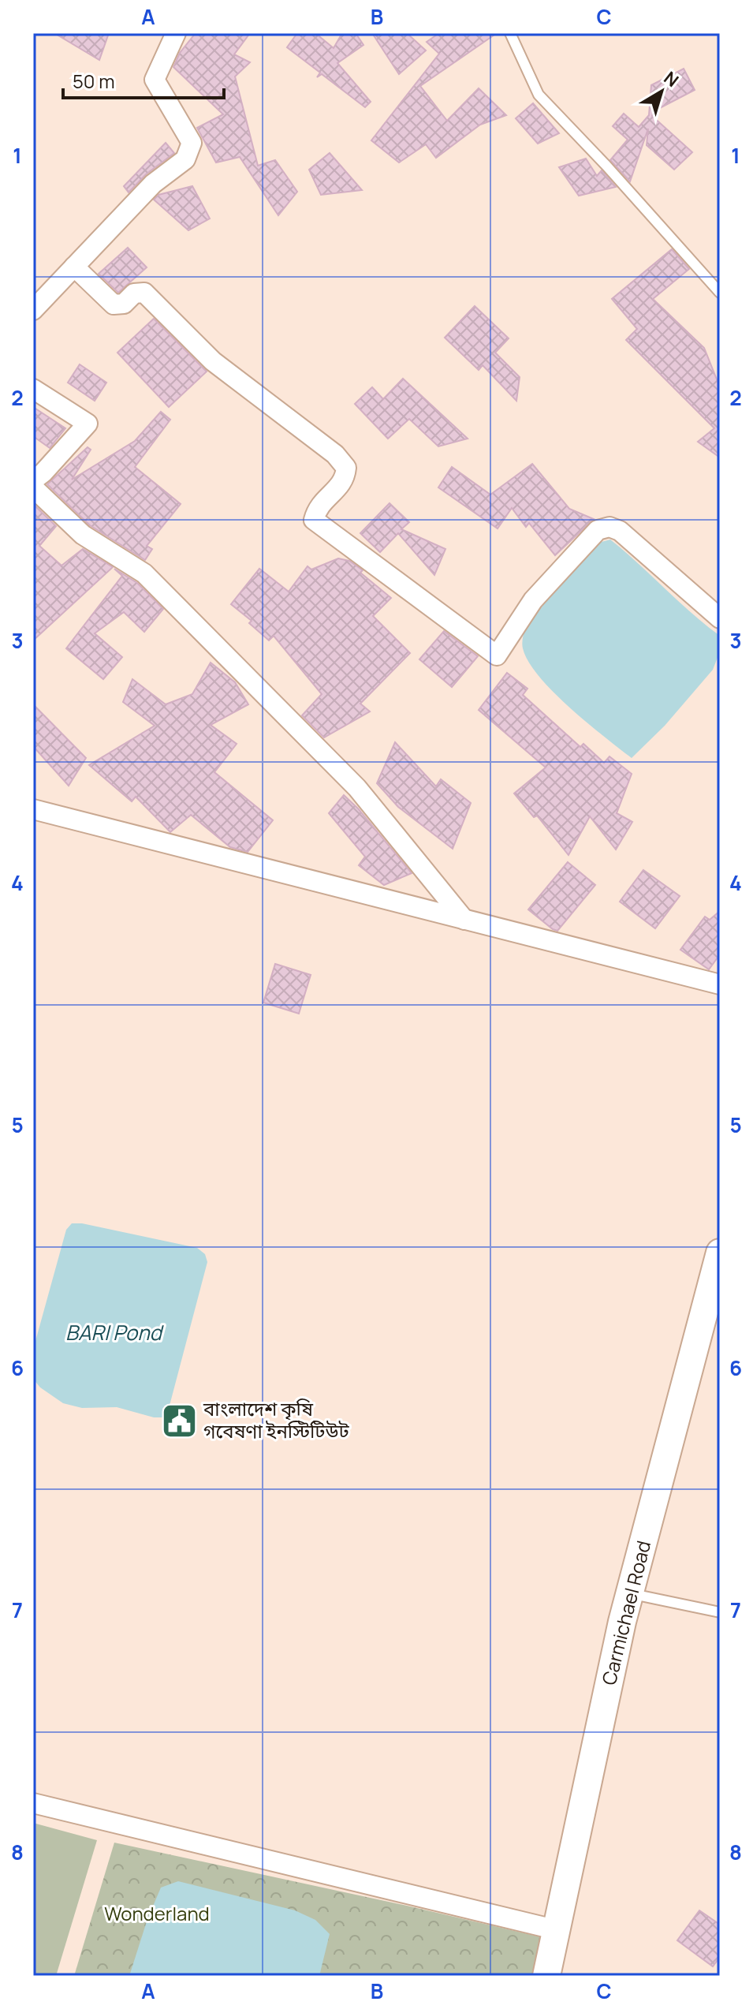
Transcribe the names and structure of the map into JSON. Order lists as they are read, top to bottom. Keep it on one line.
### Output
{"streets":{"street":["Carmichael Road"]},"water":["BARI Pond"],"parks":["Wonderland"],"places":{"public building":["বাংলাদেশ কৃষি গবেষণা ইনস্টিটিউট"]},"scale_bar":"50 m","north":"top right","grid":{"columns":["A","B","C"],"rows":["1","2","3","4","5","6","7","8"]}}
